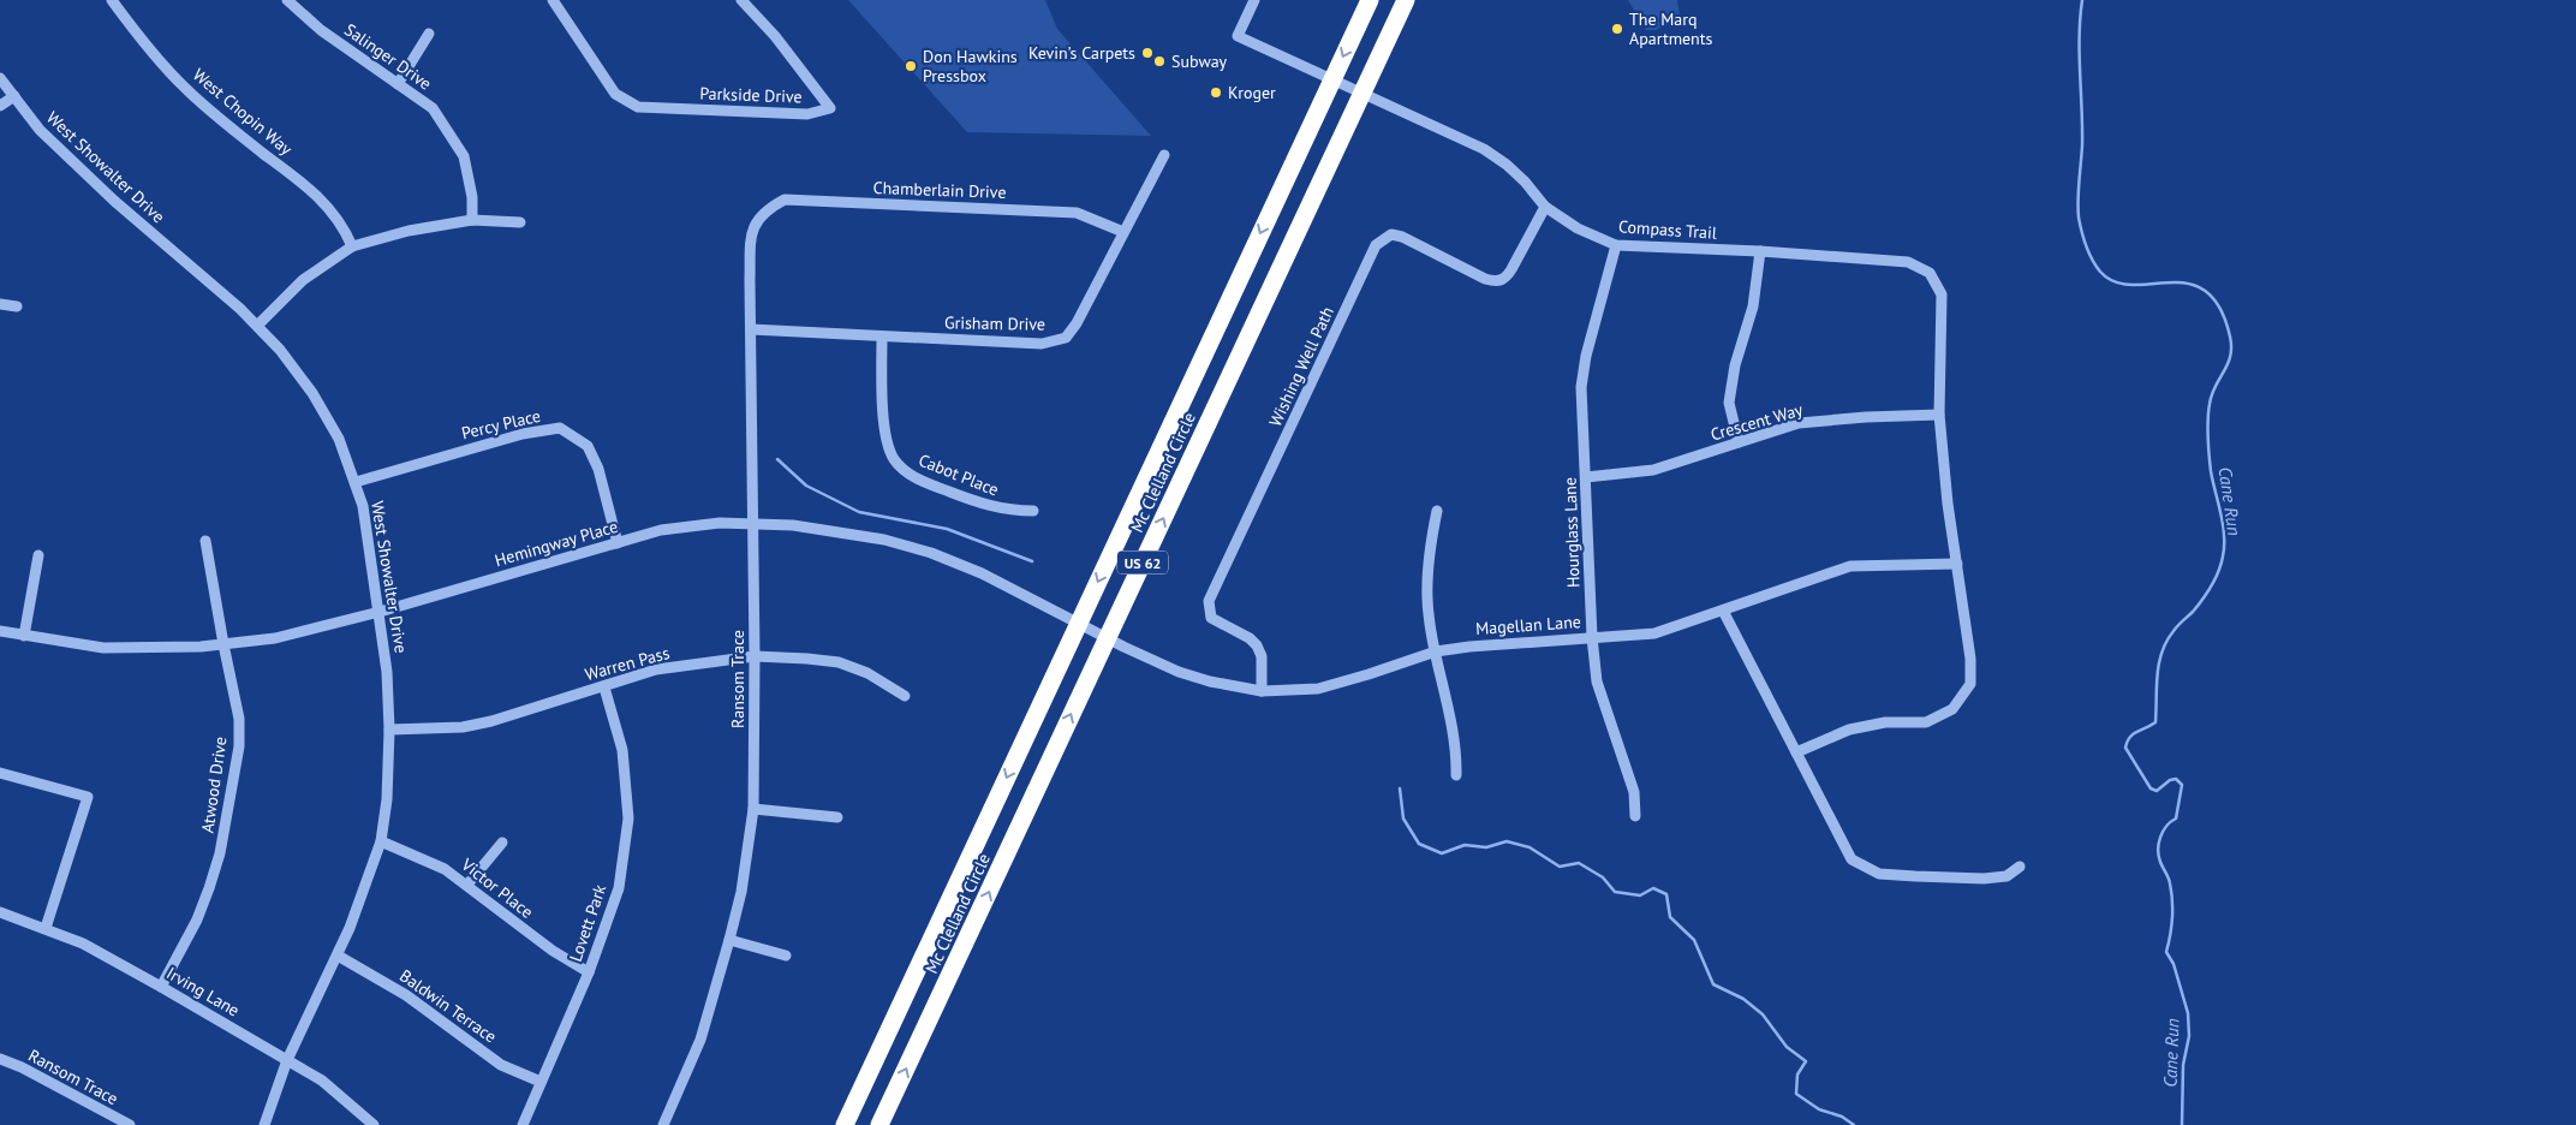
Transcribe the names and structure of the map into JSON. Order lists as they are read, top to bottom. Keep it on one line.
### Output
{"streets":{"highway":["Mc Clelland Circle","US 62"],"street":["Salinger Drive","Parkside Drive","West Chopin Way","West Showalter Drive","Chamberlain Drive","Compass Trail","Grisham Drive","Wishing Well Path","Crescent Way","Percy Place","Cabot Place","Hourglass Lane","Hemingway Place","Magellan Lane","Warren Pass","Ransom Trace","Atwood Drive","Victor Place","Lovett Park","Irving Lane","Baldwin Terrace"]},"crossings":[["West Showalter Drive","Percy Place"],["West Showalter Drive","Hemingway Place"],["West Showalter Drive","Warren Pass"],["West Showalter Drive","Victor Place"],["West Showalter Drive","Irving Lane"],["West Showalter Drive","Baldwin Terrace"],["Chamberlain Drive","Grisham Drive"],["Chamberlain Drive","Ransom Trace"],["Compass Trail","Wishing Well Path"],["Compass Trail","Crescent Way"],["Compass Trail","Mc Clelland Circle"],["Compass Trail","Hourglass Lane"],["Grisham Drive","Cabot Place"],["Grisham Drive","Ransom Trace"],["Wishing Well Path","Magellan Lane"],["Crescent Way","Hourglass Lane"],["Percy Place","Hemingway Place"],["Mc Clelland Circle","Hemingway Place"],["Mc Clelland Circle","Magellan Lane"],["Hourglass Lane","Magellan Lane"],["Hemingway Place","Magellan Lane"],["Hemingway Place","Ransom Trace"],["Hemingway Place","Atwood Drive"],["Warren Pass","Ransom Trace"],["Warren Pass","Lovett Park"],["Atwood Drive","Irving Lane"],["Victor Place","Lovett Park"],["Lovett Park","Baldwin Terrace"]],"water":["Cane Run"],"places":["The Marq Apartments","Kevin’s Carpets","Subway","Don Hawkins Pressbox","Kroger"]}
